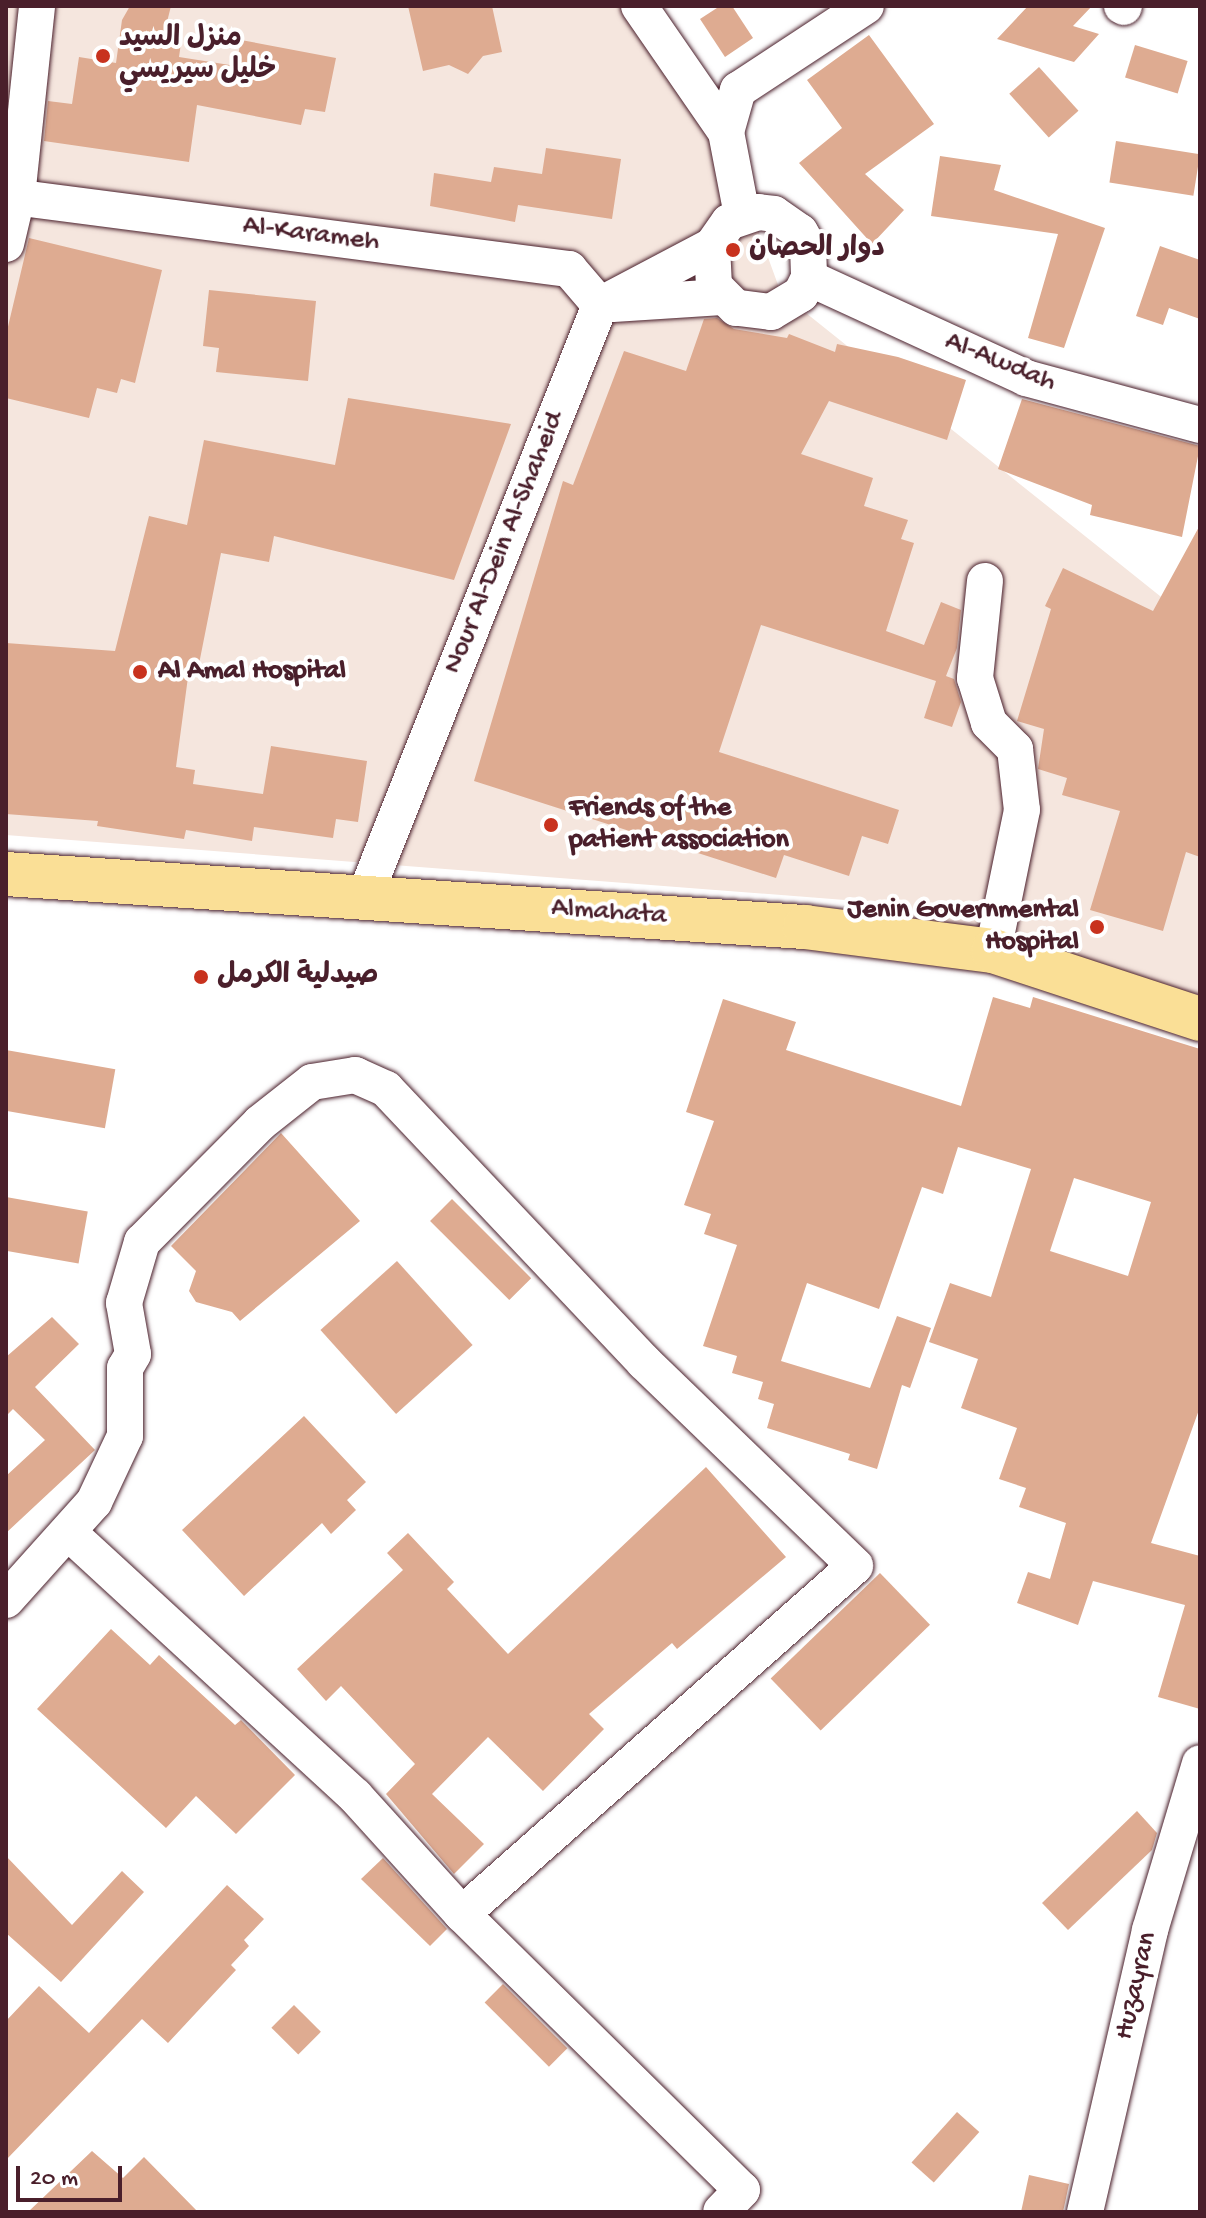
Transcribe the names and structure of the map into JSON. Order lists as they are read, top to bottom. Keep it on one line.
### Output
{"streets":{"main road":["Almahata"],"street":["Al-Karameh","Al-Awdah","Nour Al-Dein Al-Shaheid","Huzayran"]},"crossings":[["Al-Karameh","Nour Al-Dein Al-Shaheid"],["Nour Al-Dein Al-Shaheid","Almahata"]],"places":["منزل السيد خليل سيريسي","دوار الحصان","Al Amal Hospital","Friends of the patient association","Jenin Governmental Hospital","صيدلية الكرمل"],"scale_bar":"20 m"}
